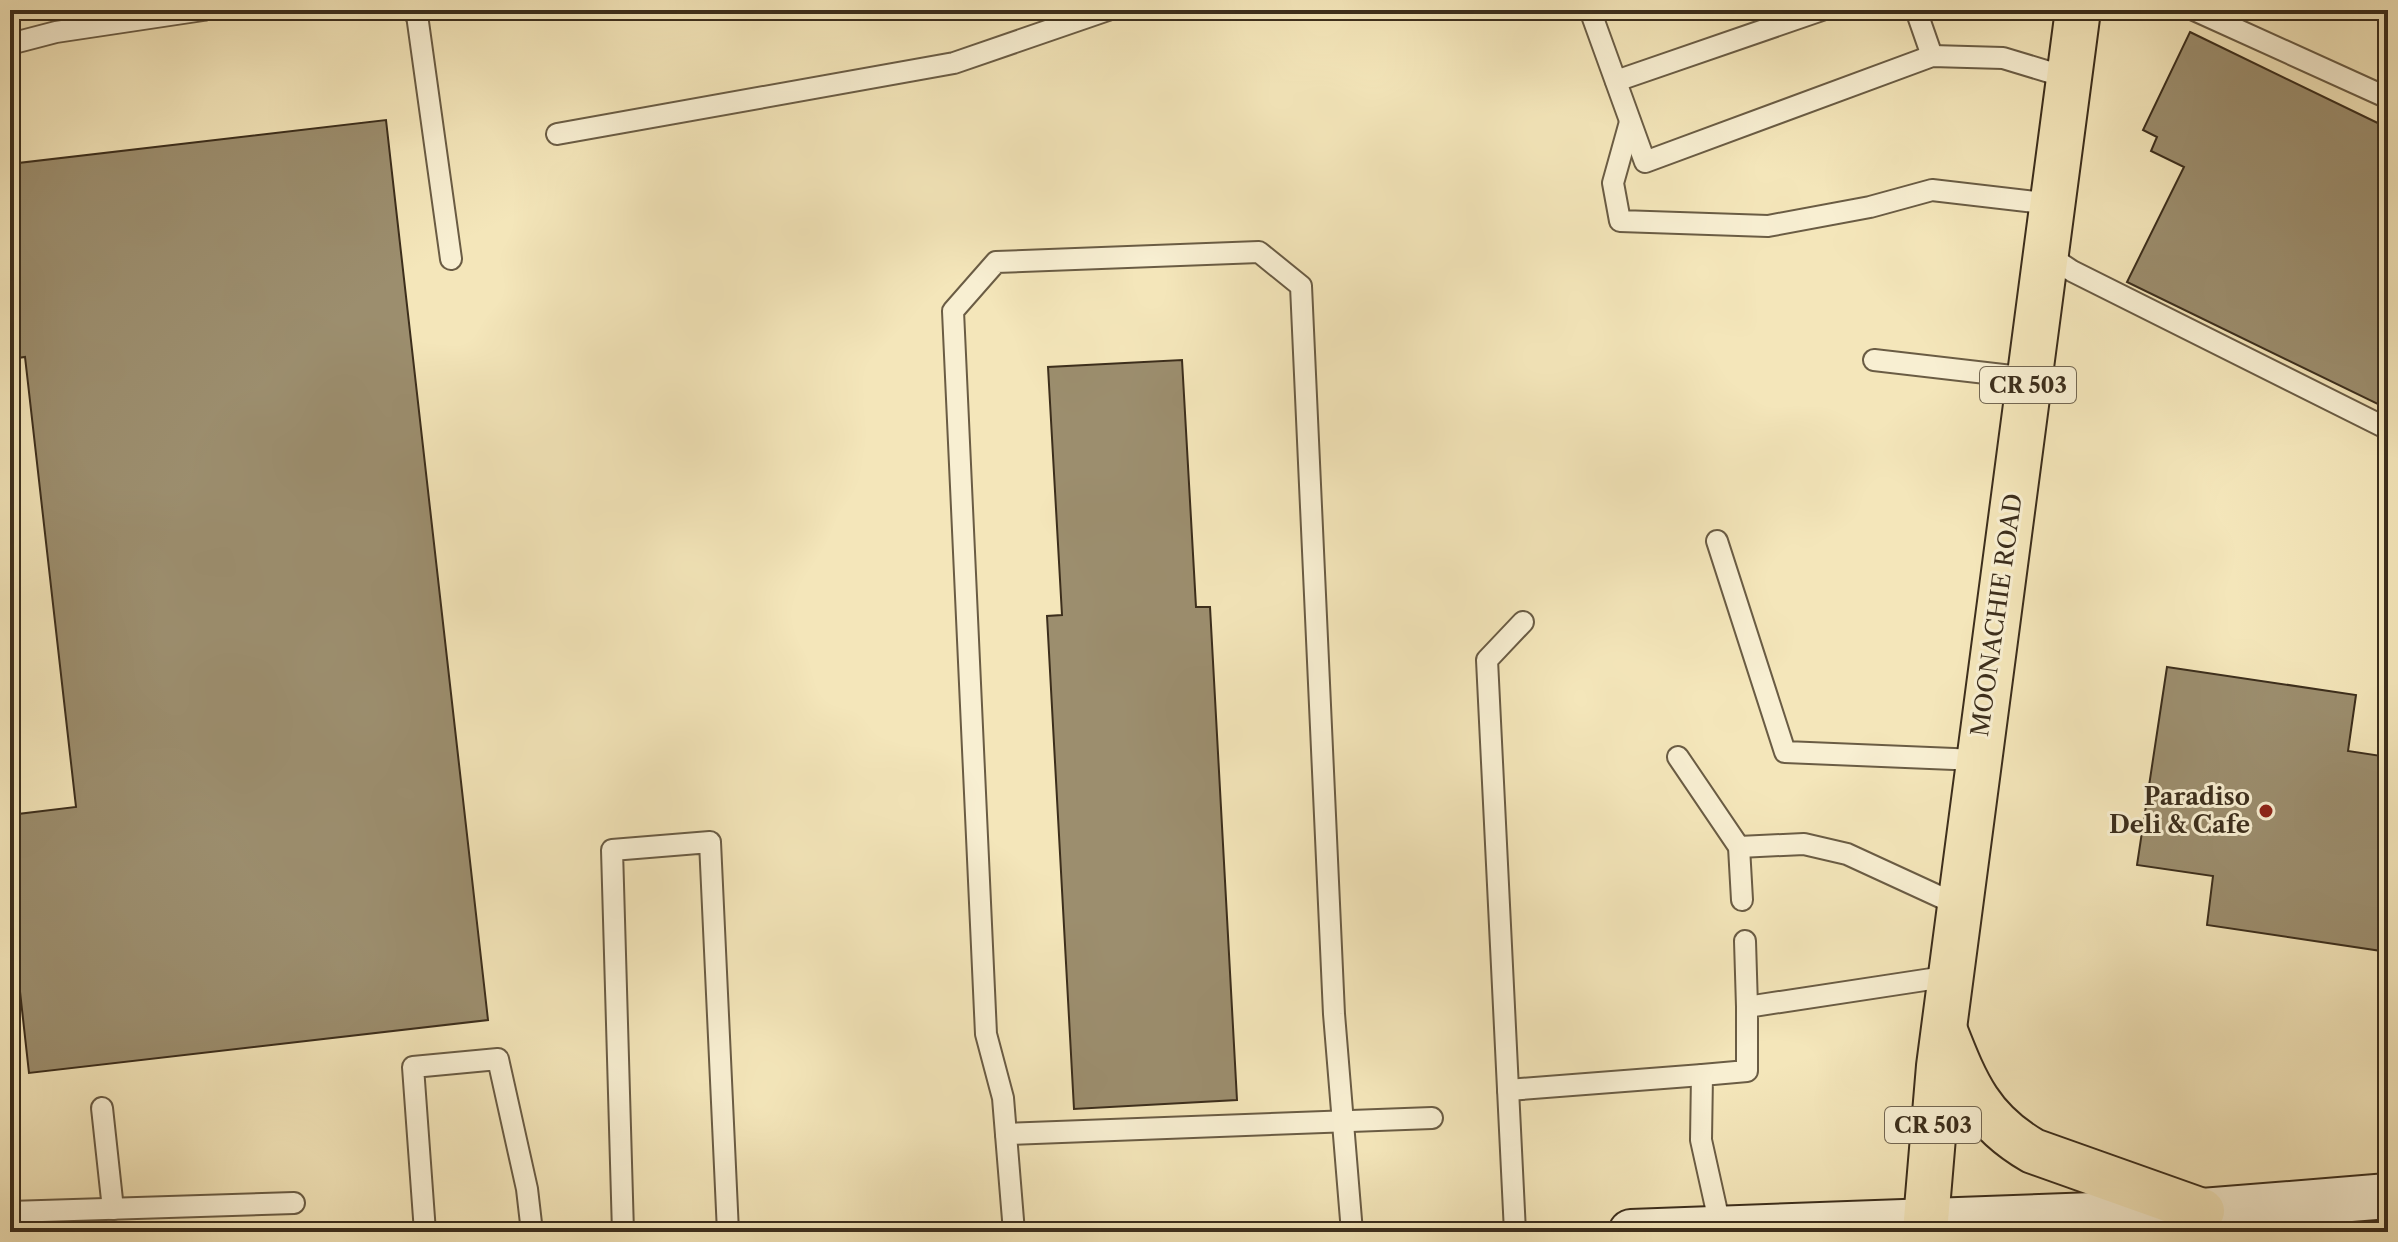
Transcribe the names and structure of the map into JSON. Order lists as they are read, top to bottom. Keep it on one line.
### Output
{"streets":{"main road":["CR 503","MOONACHIE ROAD"]},"places":["Paradiso Deli & Cafe"]}
